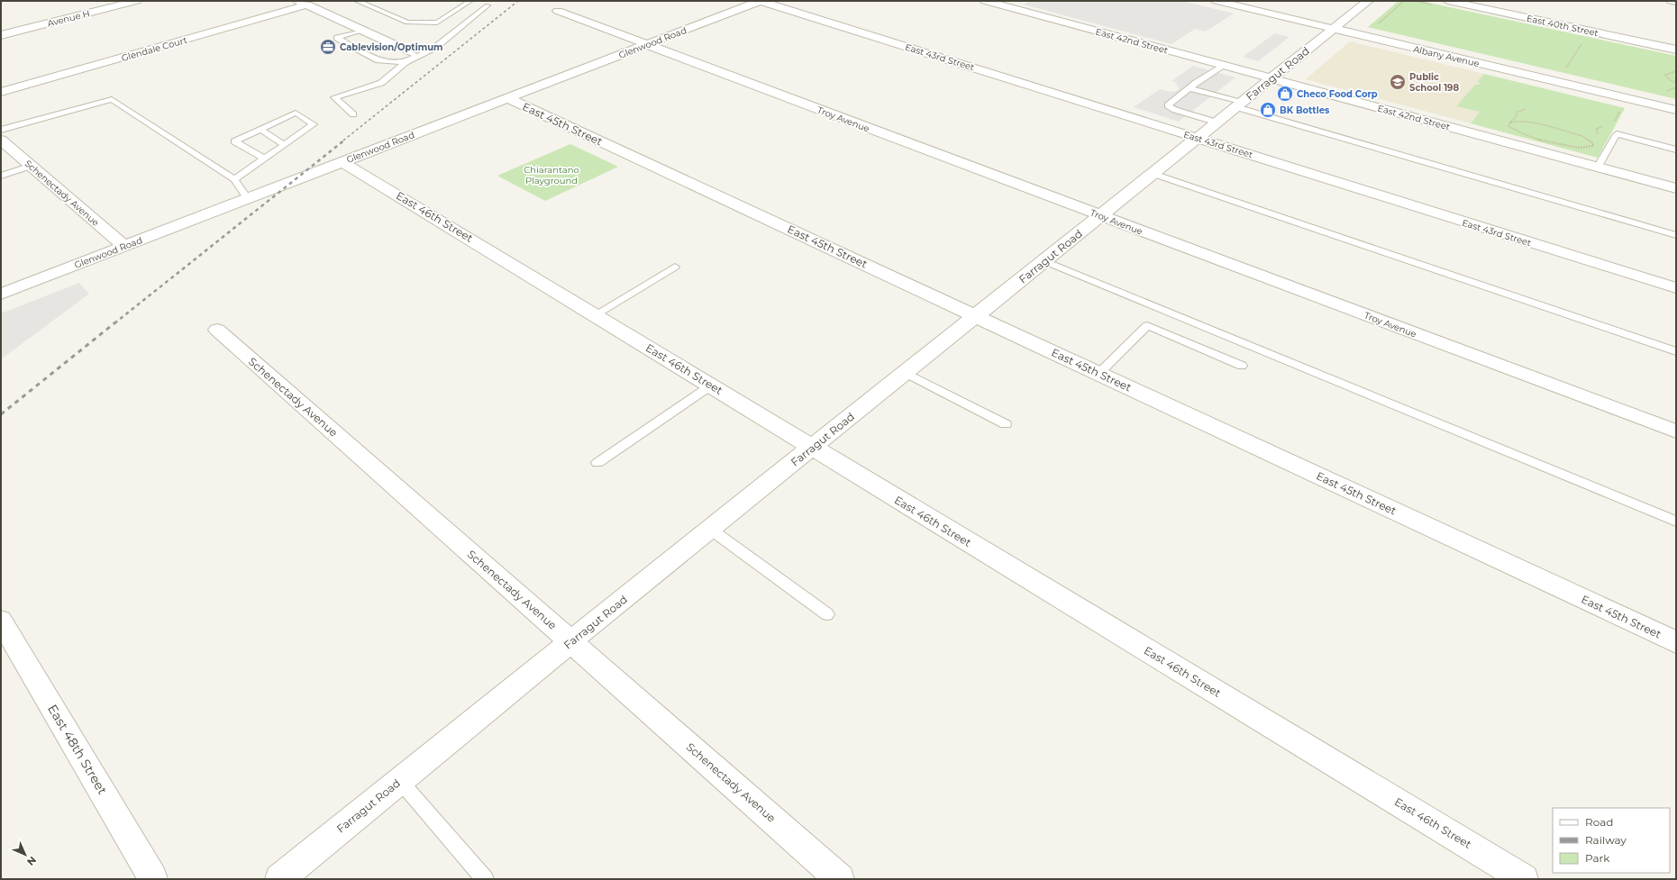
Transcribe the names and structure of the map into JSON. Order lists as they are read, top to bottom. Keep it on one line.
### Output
{"streets":{"street":["Avenue H","East 40th Street","East 42nd Street","Glenwood Road","Glendale Court","Albany Avenue","East 43rd Street","Farragut Road","Troy Avenue","East 45th Street","Schenectady Avenue","East 46th Street","East 48th Street"]},"crossings":[["East 42nd Street","Farragut Road"],["Glenwood Road","East 43rd Street"],["Glenwood Road","Troy Avenue"],["Glenwood Road","East 45th Street"],["Glenwood Road","Schenectady Avenue"],["Glenwood Road","East 46th Street"],["Albany Avenue","Farragut Road"],["East 43rd Street","Farragut Road"],["Farragut Road","Troy Avenue"],["Farragut Road","East 45th Street"],["Farragut Road","Schenectady Avenue"],["Farragut Road","East 46th Street"]],"parks":["Chiarantano Playground"],"places":{"office":["Cablevision/Optimum"],"school or university":["Public School 198"],"shop":["Checo Food Corp","BK Bottles"]},"legend":["Road","Railway","Park"],"north":"bottom right"}
